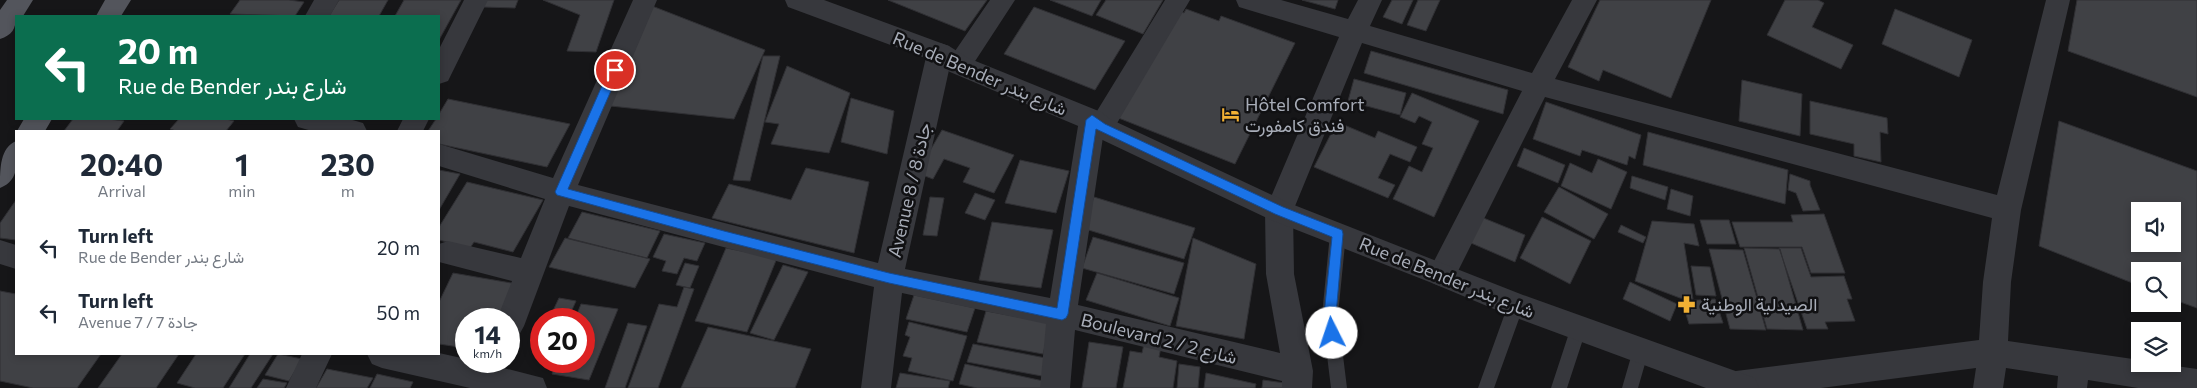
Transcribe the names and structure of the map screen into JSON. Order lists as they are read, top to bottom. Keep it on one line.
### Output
{"streets":{"street":["Rue de Bender شارع بندر","Avenue 8 / جادة 8","Boulevard 2 / شارع 2"]},"crossings":[["Rue de Bender شارع بندر","Avenue 8 / جادة 8"],["Avenue 8 / جادة 8","Boulevard 2 / شارع 2"]],"places":{"hotel":["Hôtel Comfort فندق كامفورت"],"pharmacy":["الصيدلية الوطنية"]},"page":{"turn":["20 m","Rue de Bender شارع بندر"],"eta":["20:40","Arrival","1","min","230","m"],"list":[{"name":"Turn left","note":"Rue de Bender شارع بندر","value":"20 m"},{"name":"Turn left","note":"Avenue 7 / جادة 7","value":"50 m"}],"speed":"14 km/h","limit":"20"}}
